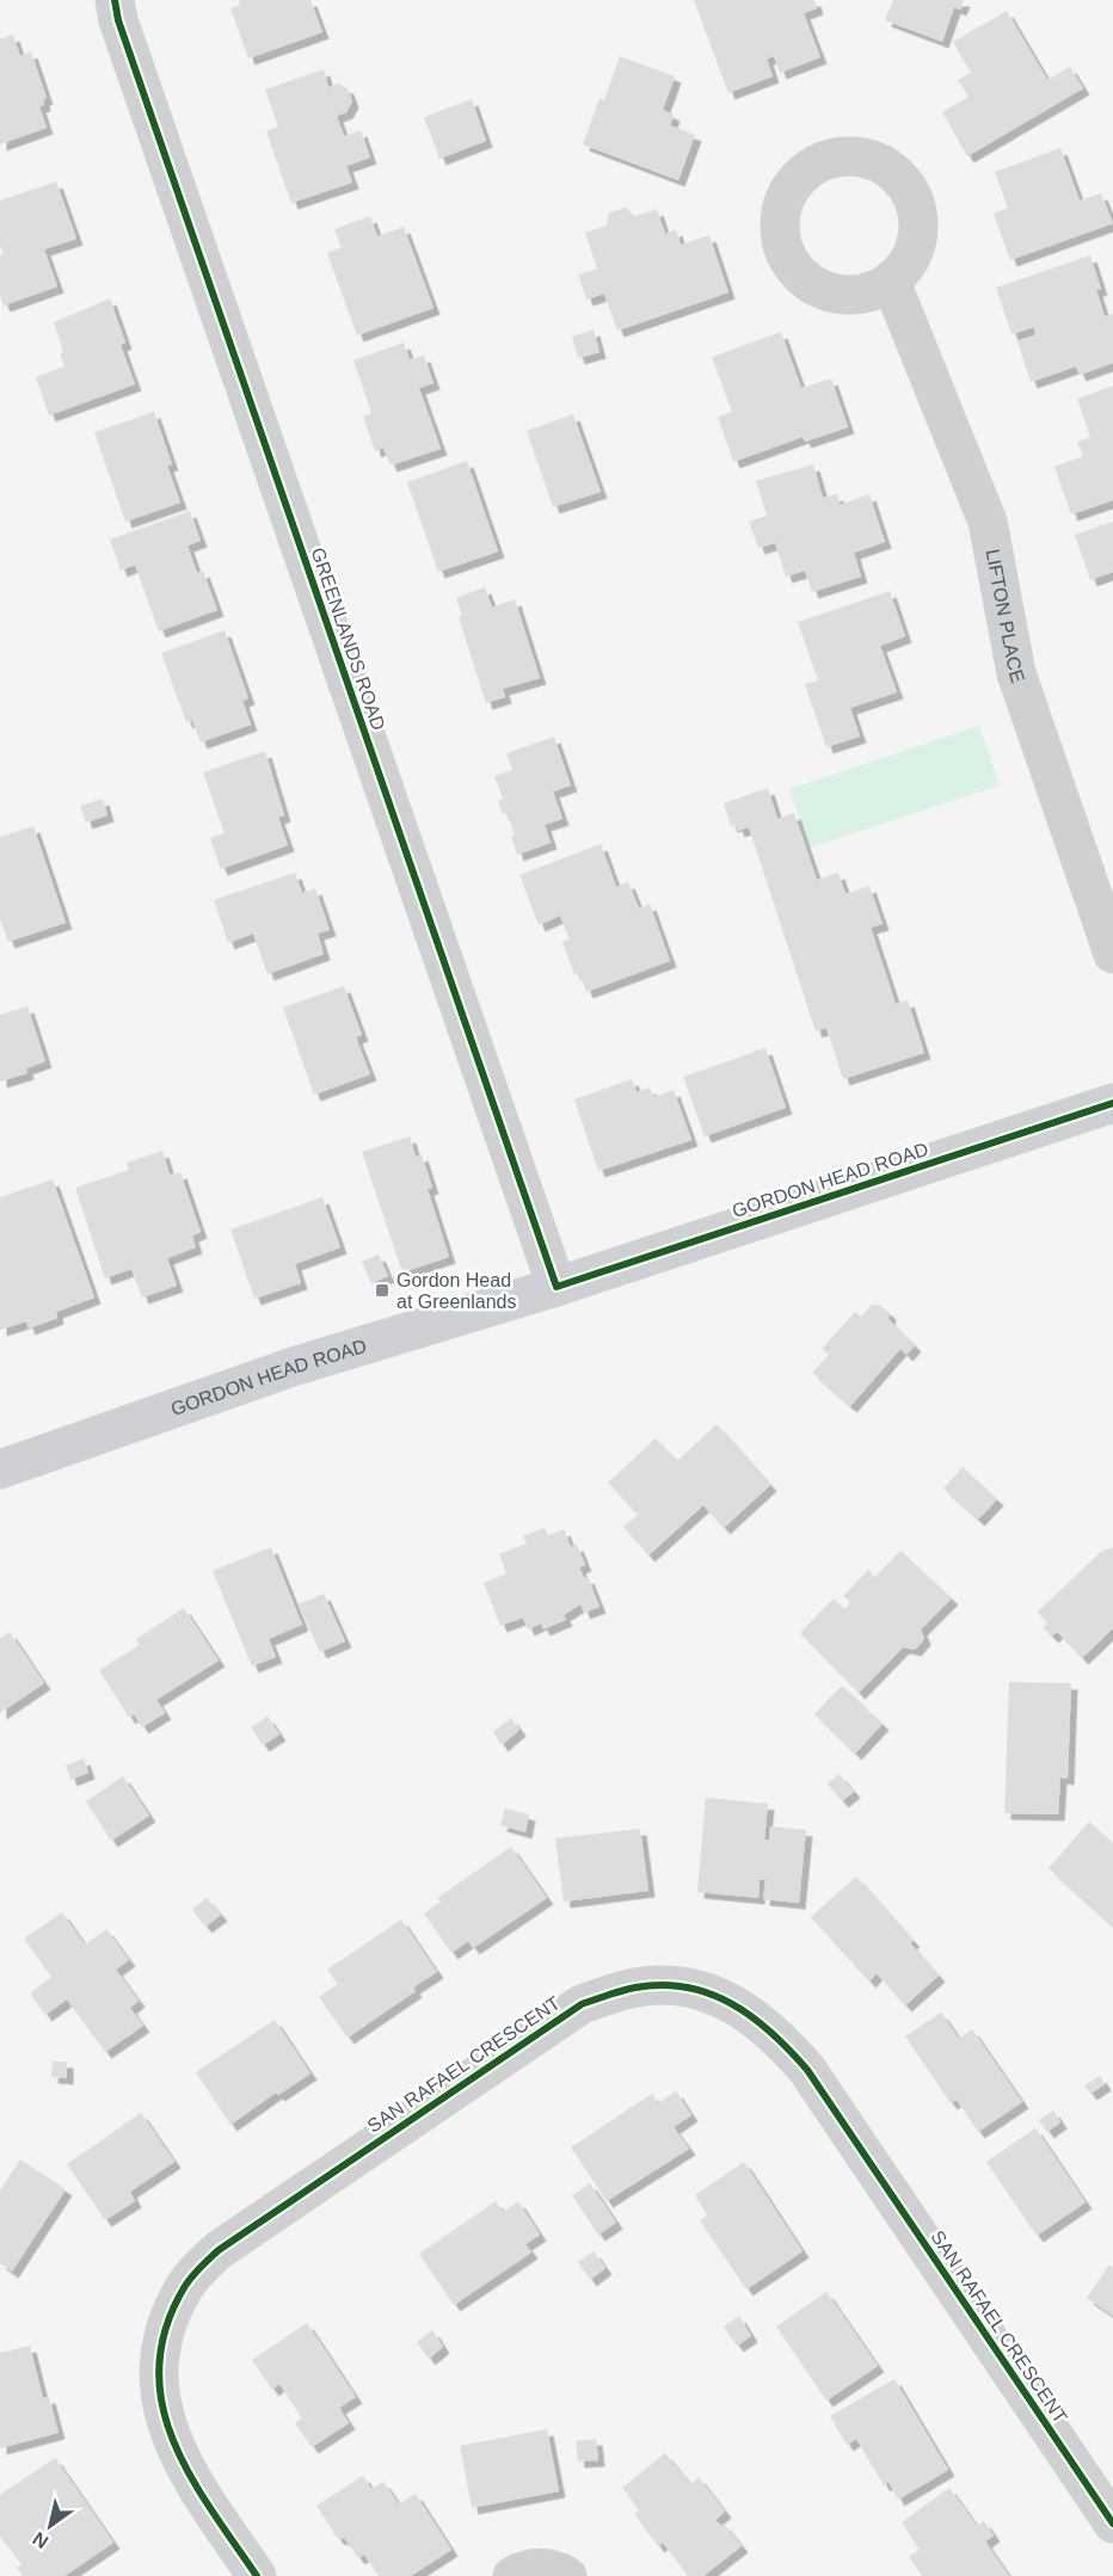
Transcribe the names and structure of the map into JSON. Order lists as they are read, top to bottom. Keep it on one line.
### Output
{"streets":{"main road":["GORDON HEAD ROAD"],"street":["LIFTON PLACE","GREENLANDS ROAD","SAN RAFAEL CRESCENT"]},"crossings":[["GREENLANDS ROAD","GORDON HEAD ROAD"]],"places":{"transit":["Gordon Head at Greenlands"]},"north":"bottom left"}
